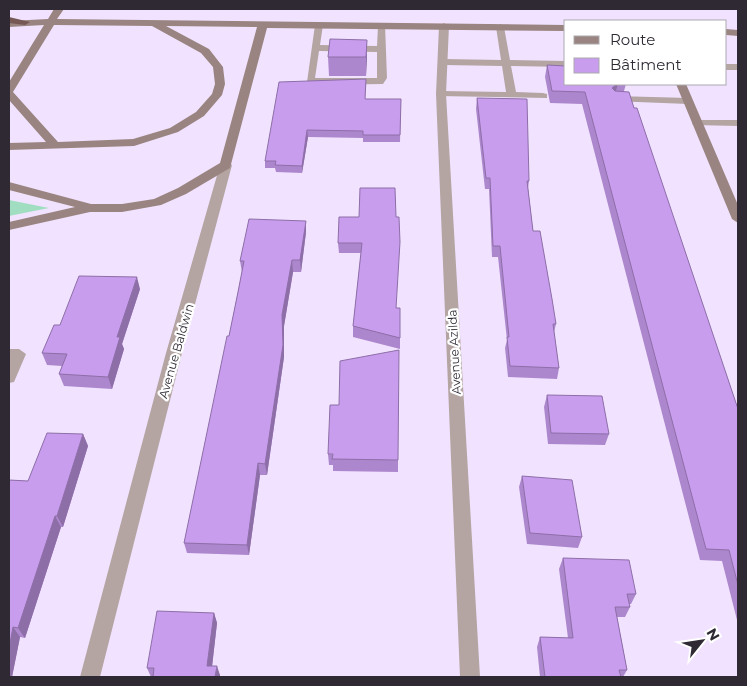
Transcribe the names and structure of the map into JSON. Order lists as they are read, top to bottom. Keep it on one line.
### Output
{"streets":{"main road":["Avenue Baldwin"],"street":["Avenue Azilda"]},"legend":["Route","Bâtiment"],"north":"top right"}
